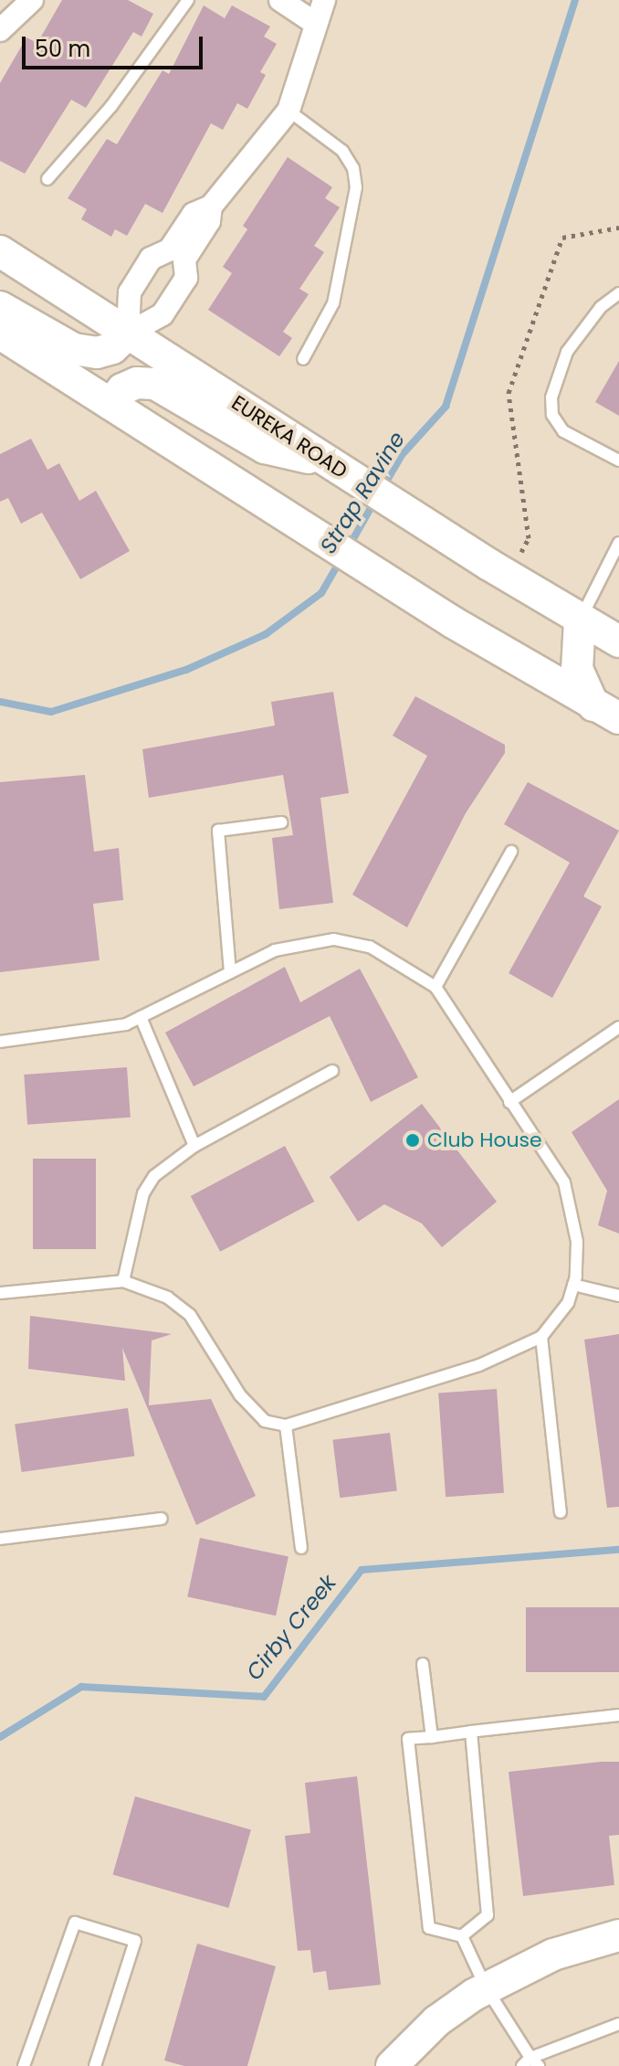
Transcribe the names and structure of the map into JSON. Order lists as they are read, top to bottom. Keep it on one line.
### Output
{"streets":{"main road":["EUREKA ROAD"]},"water":["Strap Ravine","Cirby Creek"],"places":["Club House"],"scale_bar":"50 m"}
